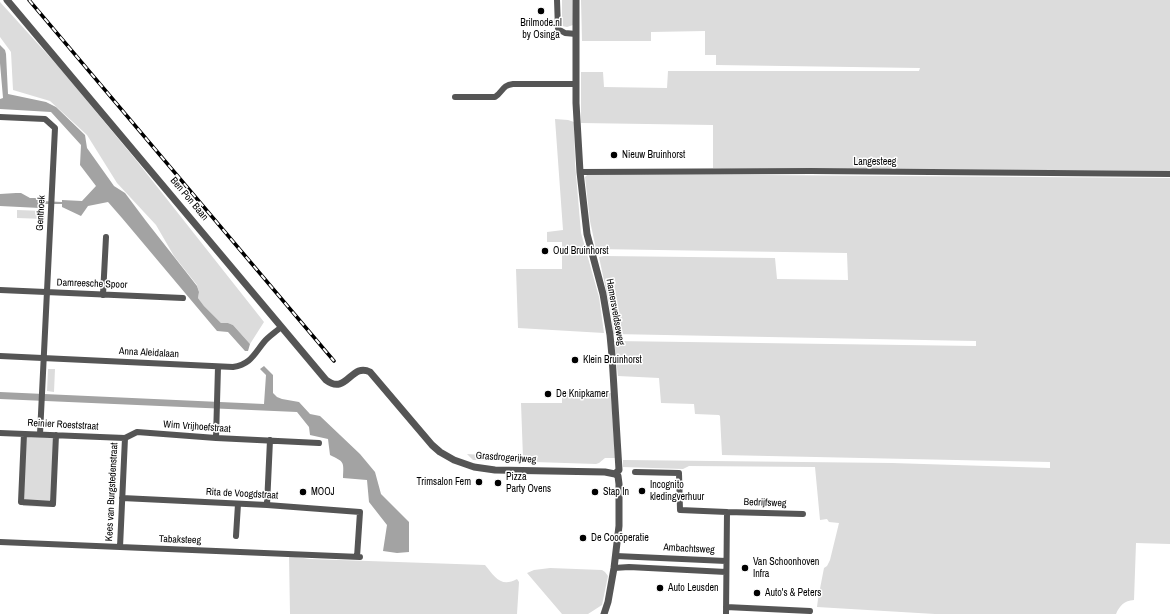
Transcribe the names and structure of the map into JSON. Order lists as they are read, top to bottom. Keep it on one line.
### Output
{"streets":{"street":["Langesteeg","Ben Pon Baan","Genthoek","Damreesche Spoor","Hamersveldseweg","Anna Aleidalaan","Reinier Roeststraat","Wim Vrijhoefstraat","Grasdrogerijweg","Kees van Burgstedenstraat","Rita de Voogdstraat","Bedrijfsweg","Tabaksteeg","Ambachtsweg"]},"crossings":[["Langesteeg","Hamersveldseweg"],["Ben Pon Baan","Anna Aleidalaan"],["Ben Pon Baan","Grasdrogerijweg"],["Genthoek","Damreesche Spoor"],["Genthoek","Anna Aleidalaan"],["Genthoek","Reinier Roeststraat"],["Hamersveldseweg","Grasdrogerijweg"],["Hamersveldseweg","Ambachtsweg"],["Reinier Roeststraat","Wim Vrijhoefstraat"],["Reinier Roeststraat","Kees van Burgstedenstraat"],["Wim Vrijhoefstraat","Kees van Burgstedenstraat"],["Kees van Burgstedenstraat","Rita de Voogdstraat"],["Kees van Burgstedenstraat","Tabaksteeg"],["Rita de Voogdstraat","Tabaksteeg"]],"places":["Brilmode.nl by Osinga","Nieuw Bruinhorst","Oud Bruinhorst","Klein Bruinhorst","De Knipkamer","Trimsalon Fem","Pizza Party Ovens","Incognito kledingverhuur","MOOJ","Stap In","De Cooöperatie","Van Schoonhoven Infra","Auto Leusden","Auto's & Peters"]}
